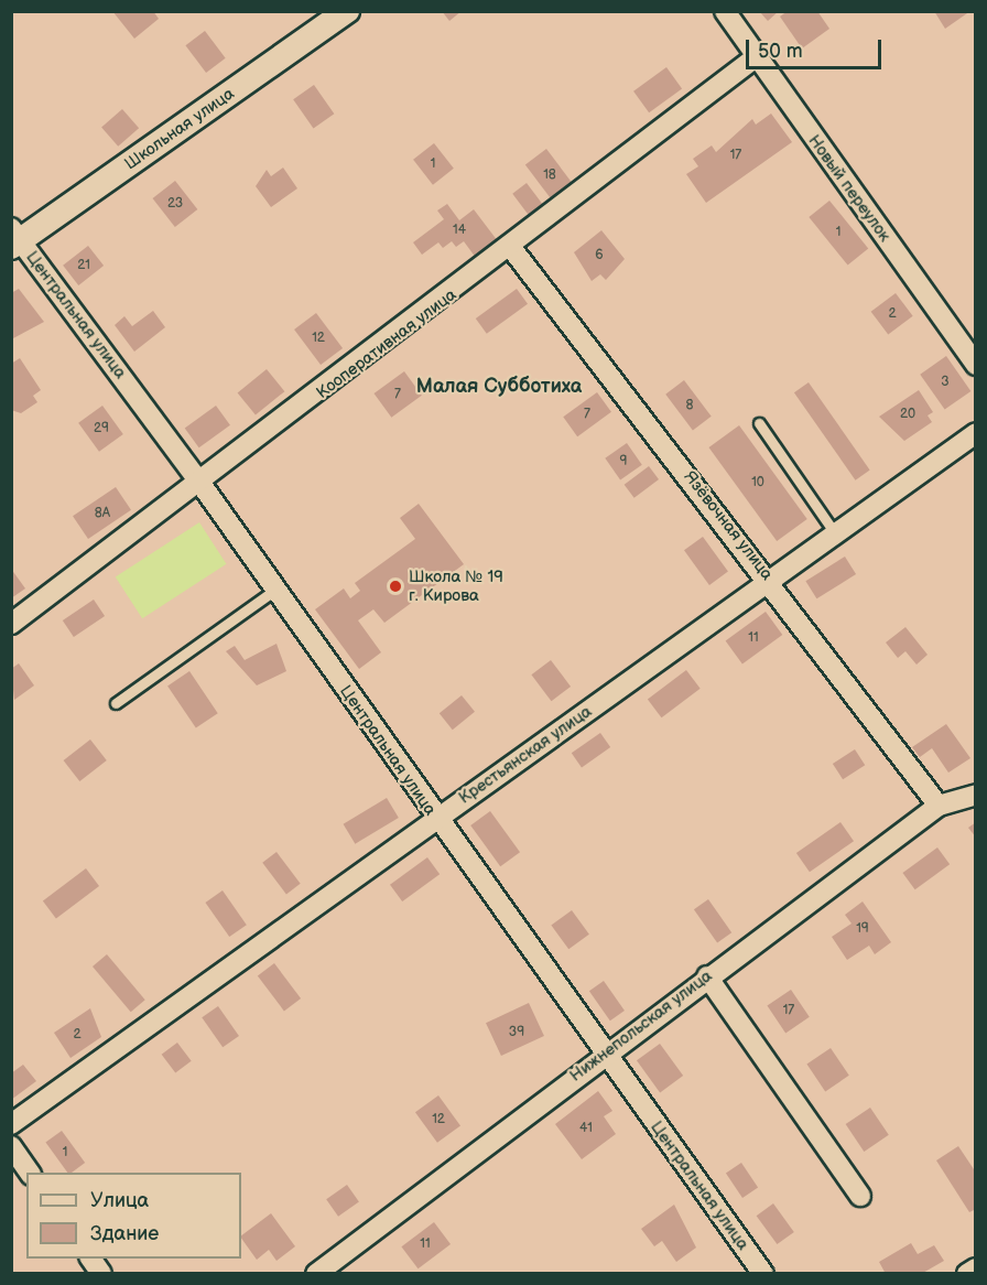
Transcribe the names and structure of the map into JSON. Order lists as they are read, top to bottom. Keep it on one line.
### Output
{"streets":{"street":["Школьная улица","Новый переулок","Центральная улица","Кооперативная улица","Язёвочная улица","Крестьянская улица","Нижнепольская улица"]},"crossings":[["Школьная улица","Центральная улица"],["Новый переулок","Кооперативная улица"],["Центральная улица","Кооперативная улица"],["Центральная улица","Крестьянская улица"],["Центральная улица","Нижнепольская улица"],["Кооперативная улица","Язёвочная улица"],["Язёвочная улица","Крестьянская улица"],["Язёвочная улица","Нижнепольская улица"]],"districts":["Малая Субботиха"],"places":["Школа № 19 г. Кирова"],"house_numbers":["17","1","18","23","14","1","6","21","2","12","3","7","8","7","20","29","9","10","8А","11","19","17","39","2","12","41","1","11"],"legend":["Улица","Здание"],"scale_bar":"50 m"}
